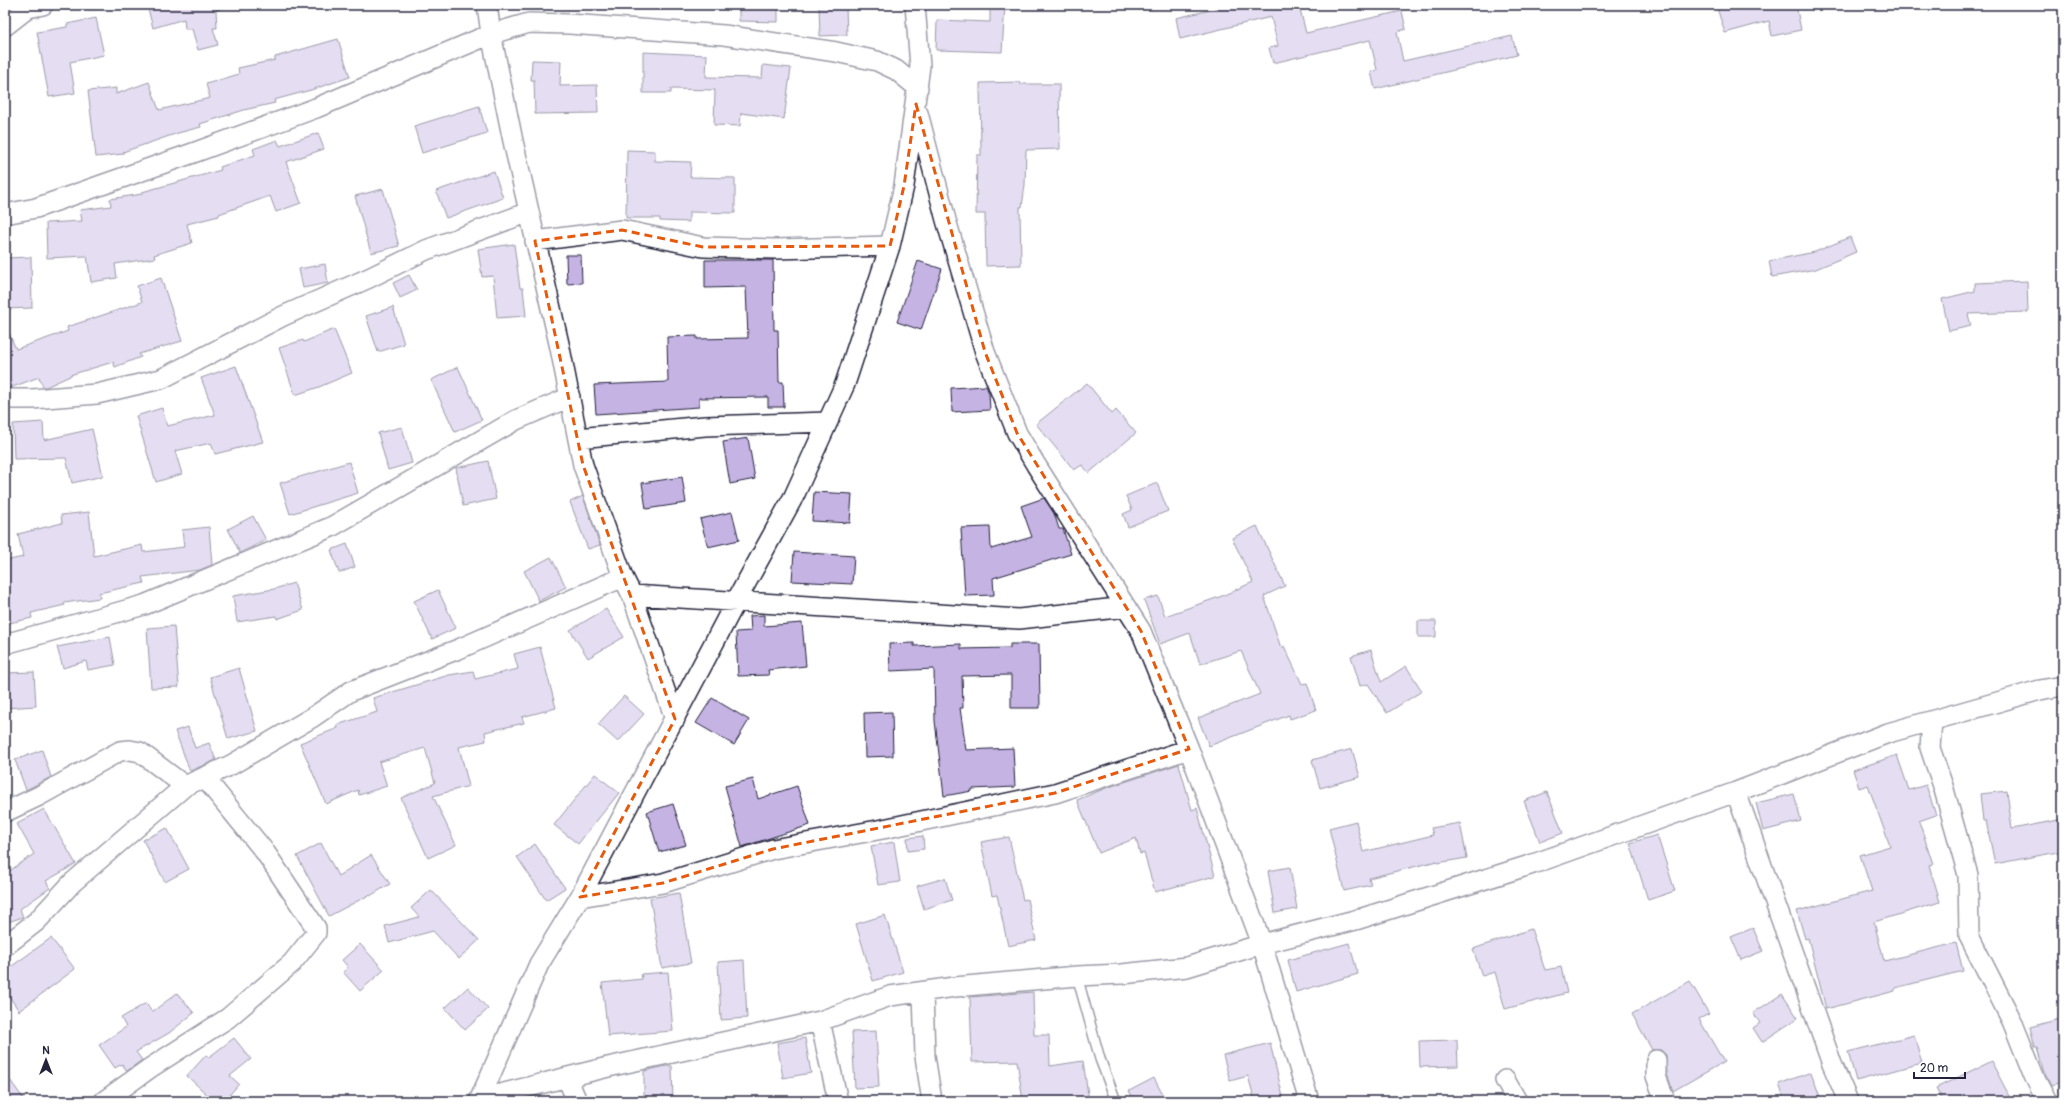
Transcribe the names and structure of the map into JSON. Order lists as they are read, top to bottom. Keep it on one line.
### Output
{"scale_bar":"20 m","north":"top"}
